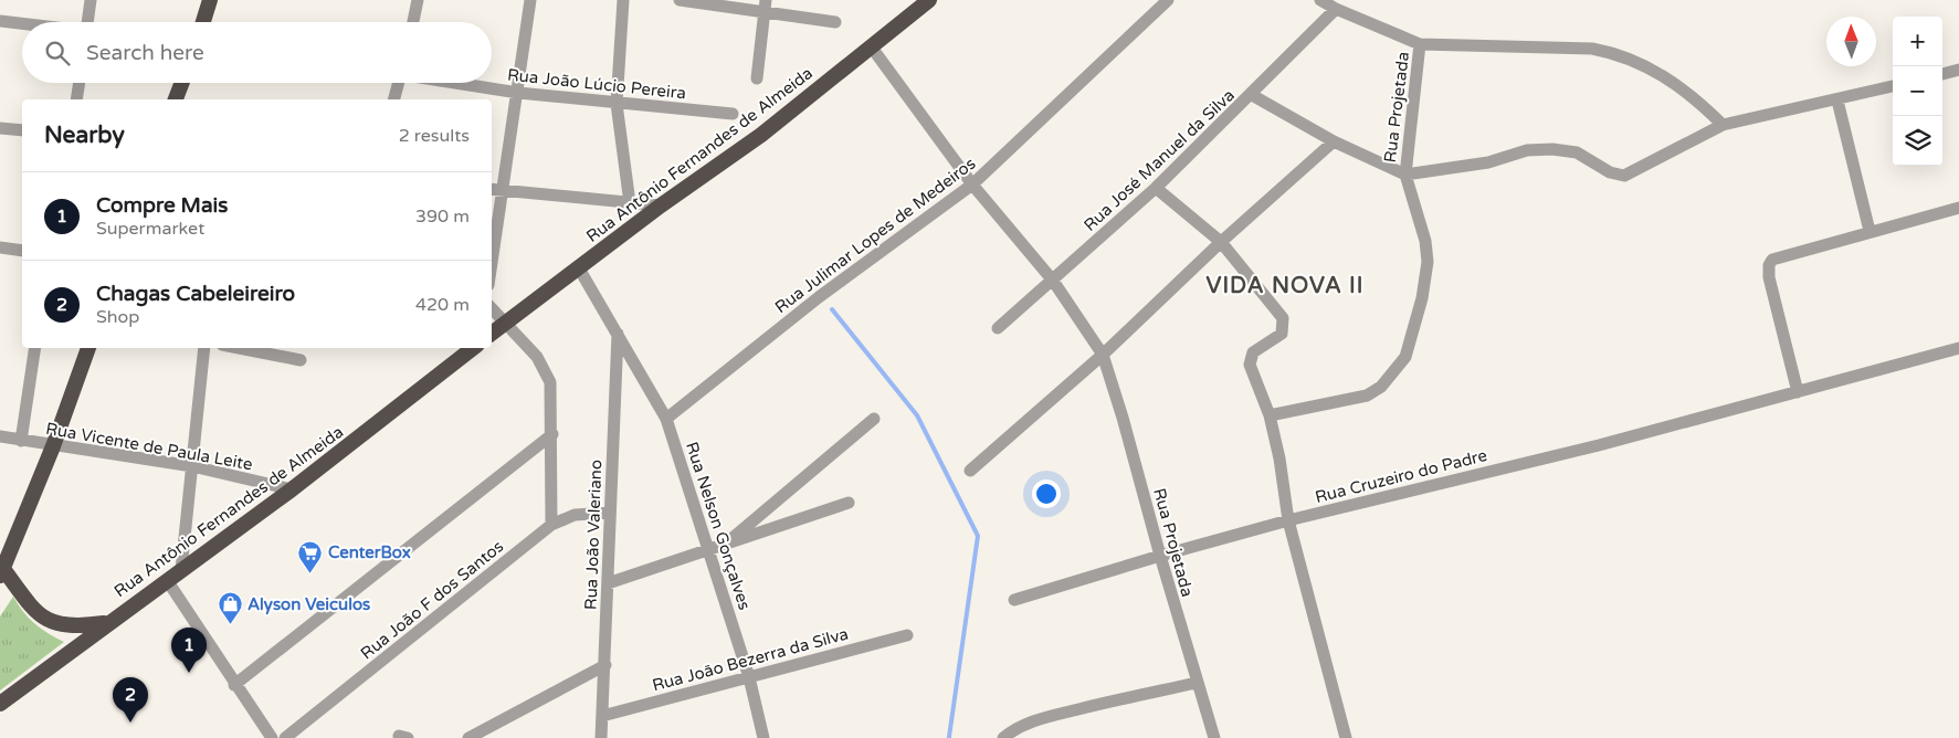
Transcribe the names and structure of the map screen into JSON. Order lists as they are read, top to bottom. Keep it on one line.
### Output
{"streets":{"highway":["Rua Antônio Fernandes de Almeida"],"street":["Rua João Lúcio Pereira","Rua Projetada","Rua José Manuel da Silva","Rua Julimar Lopes de Medeiros","Rua Vicente de Paula Leite","Rua Cruzeiro do Padre","Rua Nelson Gonçalves","Rua João Valeriano","Rua João F dos Santos","Rua Joāo Bezerra da Silva"]},"crossings":[["Rua Projetada","Rua Antônio Fernandes de Almeida"],["Rua Projetada","Rua José Manuel da Silva"],["Rua Projetada","Rua Julimar Lopes de Medeiros"],["Rua Projetada","Rua Cruzeiro do Padre"],["Rua Antônio Fernandes de Almeida","Rua Vicente de Paula Leite"],["Rua Antônio Fernandes de Almeida","Rua Nelson Gonçalves"],["Rua Julimar Lopes de Medeiros","Rua Nelson Gonçalves"],["Rua Nelson Gonçalves","Rua João Valeriano"],["Rua Nelson Gonçalves","Rua Joāo Bezerra da Silva"],["Rua João Valeriano","Rua João F dos Santos"],["Rua João Valeriano","Rua Joāo Bezerra da Silva"]],"districts":["VIDA NOVA II"],"places":{"supermarket":["CenterBox"],"shop":["Alyson Veiculos"]},"north":"top","page":{"map_buttons":["+","−"],"search":"Search here","heading":["Nearby","2 results"],"list":[{"mark":"1","name":"Compre Mais","note":"Supermarket","value":"390 m"},{"mark":"2","name":"Chagas Cabeleireiro","note":"Shop","value":"420 m"}],"pins":["1","2"]}}
